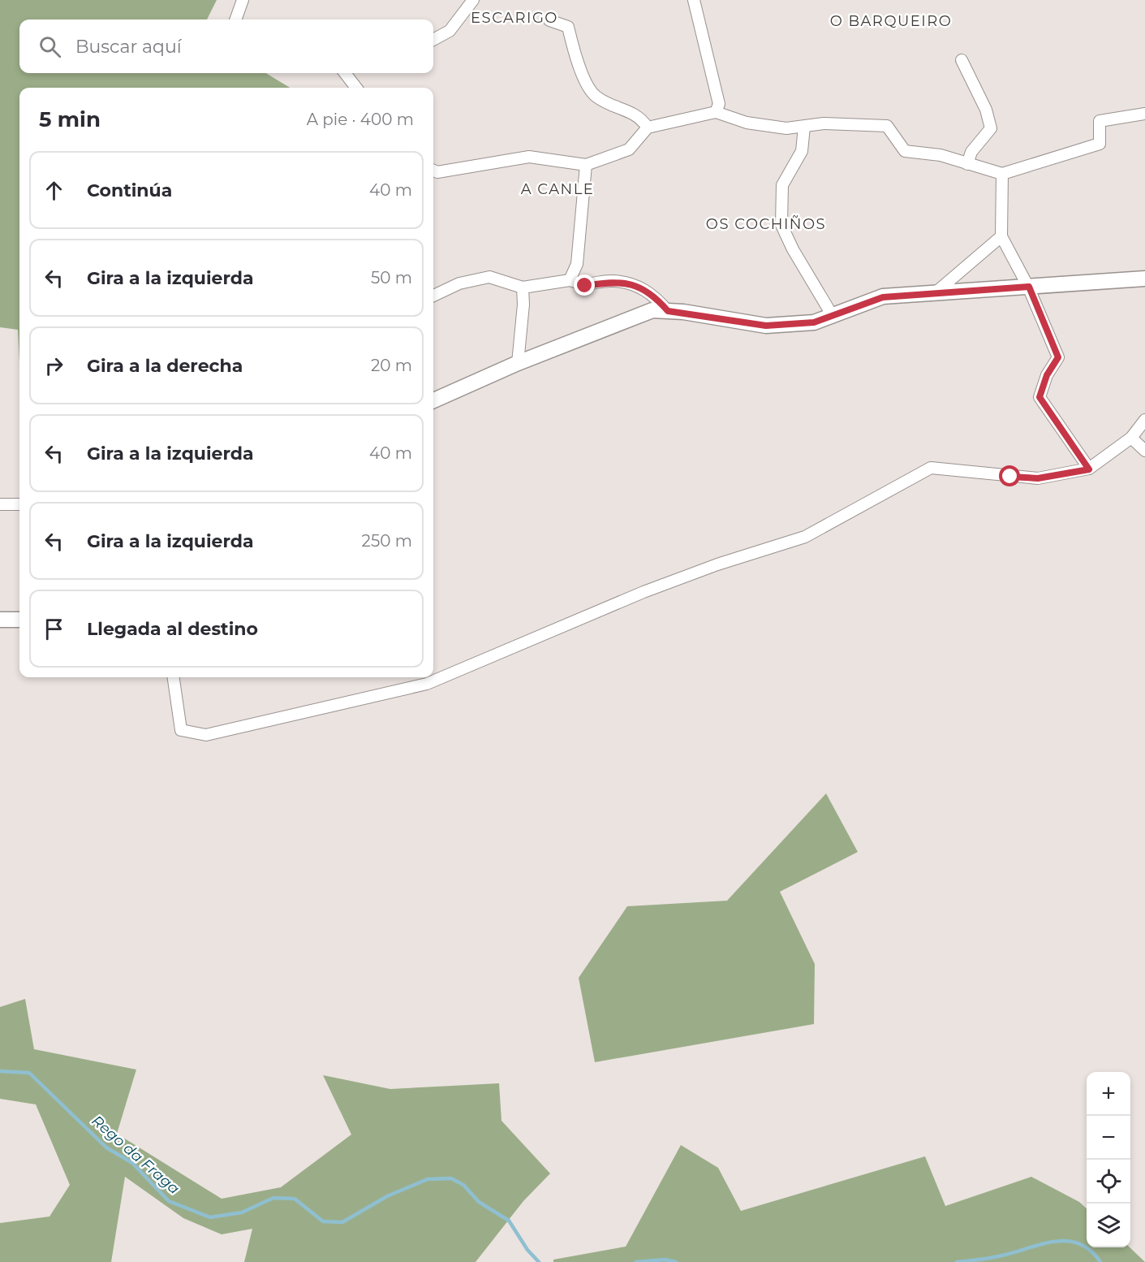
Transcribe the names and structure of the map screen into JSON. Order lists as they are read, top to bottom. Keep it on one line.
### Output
{"districts":["ESCARIGO","O BARQUEIRO","A CANLE","OS COCHIÑOS"],"water":["Rego da Fraga"],"page":{"search":"Buscar aquí","heading":["5 min","A pie · 400 m"],"list":[["Continúa","40 m"],["Gira a la izquierda","50 m"],["Gira a la derecha","20 m"],["Gira a la izquierda","40 m"],["Gira a la izquierda","250 m"],"Llegada al destino"],"map_buttons":["+","−"]}}
